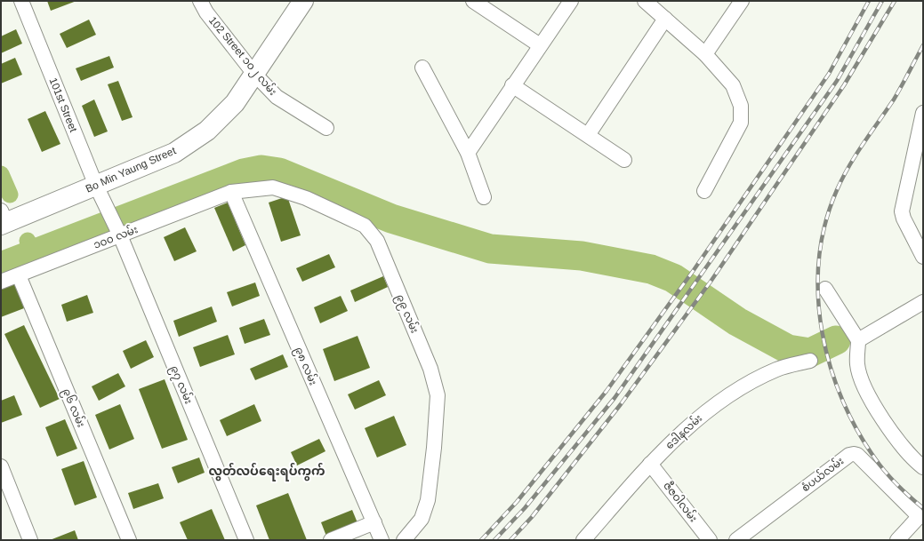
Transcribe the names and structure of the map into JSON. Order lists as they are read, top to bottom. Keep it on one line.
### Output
{"streets":{"main road":["Bo Min Yaung Street"],"street":["102 Street ၁၀၂ လမ်း","101st Street","၁၀၀ လမ်း","၉၉ လမ်း","၉၈ လမ်း","၉၇ လမ်း","၉၆ လမ်း","ဒေါနလမ်း","စံပယ်လမ်း","ဇီဇဝါလမ်း"]},"crossings":[["102 Street ၁၀၂ လမ်း","Bo Min Yaung Street"],["101st Street","Bo Min Yaung Street"],["101st Street","၉၇ လမ်း"],["၁၀၀ လမ်း","၉၉ လမ်း"],["၁၀၀ လမ်း","၉၈ လမ်း"],["၁၀၀ လမ်း","၉၇ လမ်း"],["၁၀၀ လမ်း","၉၆ လမ်း"],["၉၉ လမ်း","၉၈ လမ်း"],["ဒေါနလမ်း","ဇီဇဝါလမ်း"]],"districts":["လွတ်လပ်ရေးရပ်ကွက်"]}
